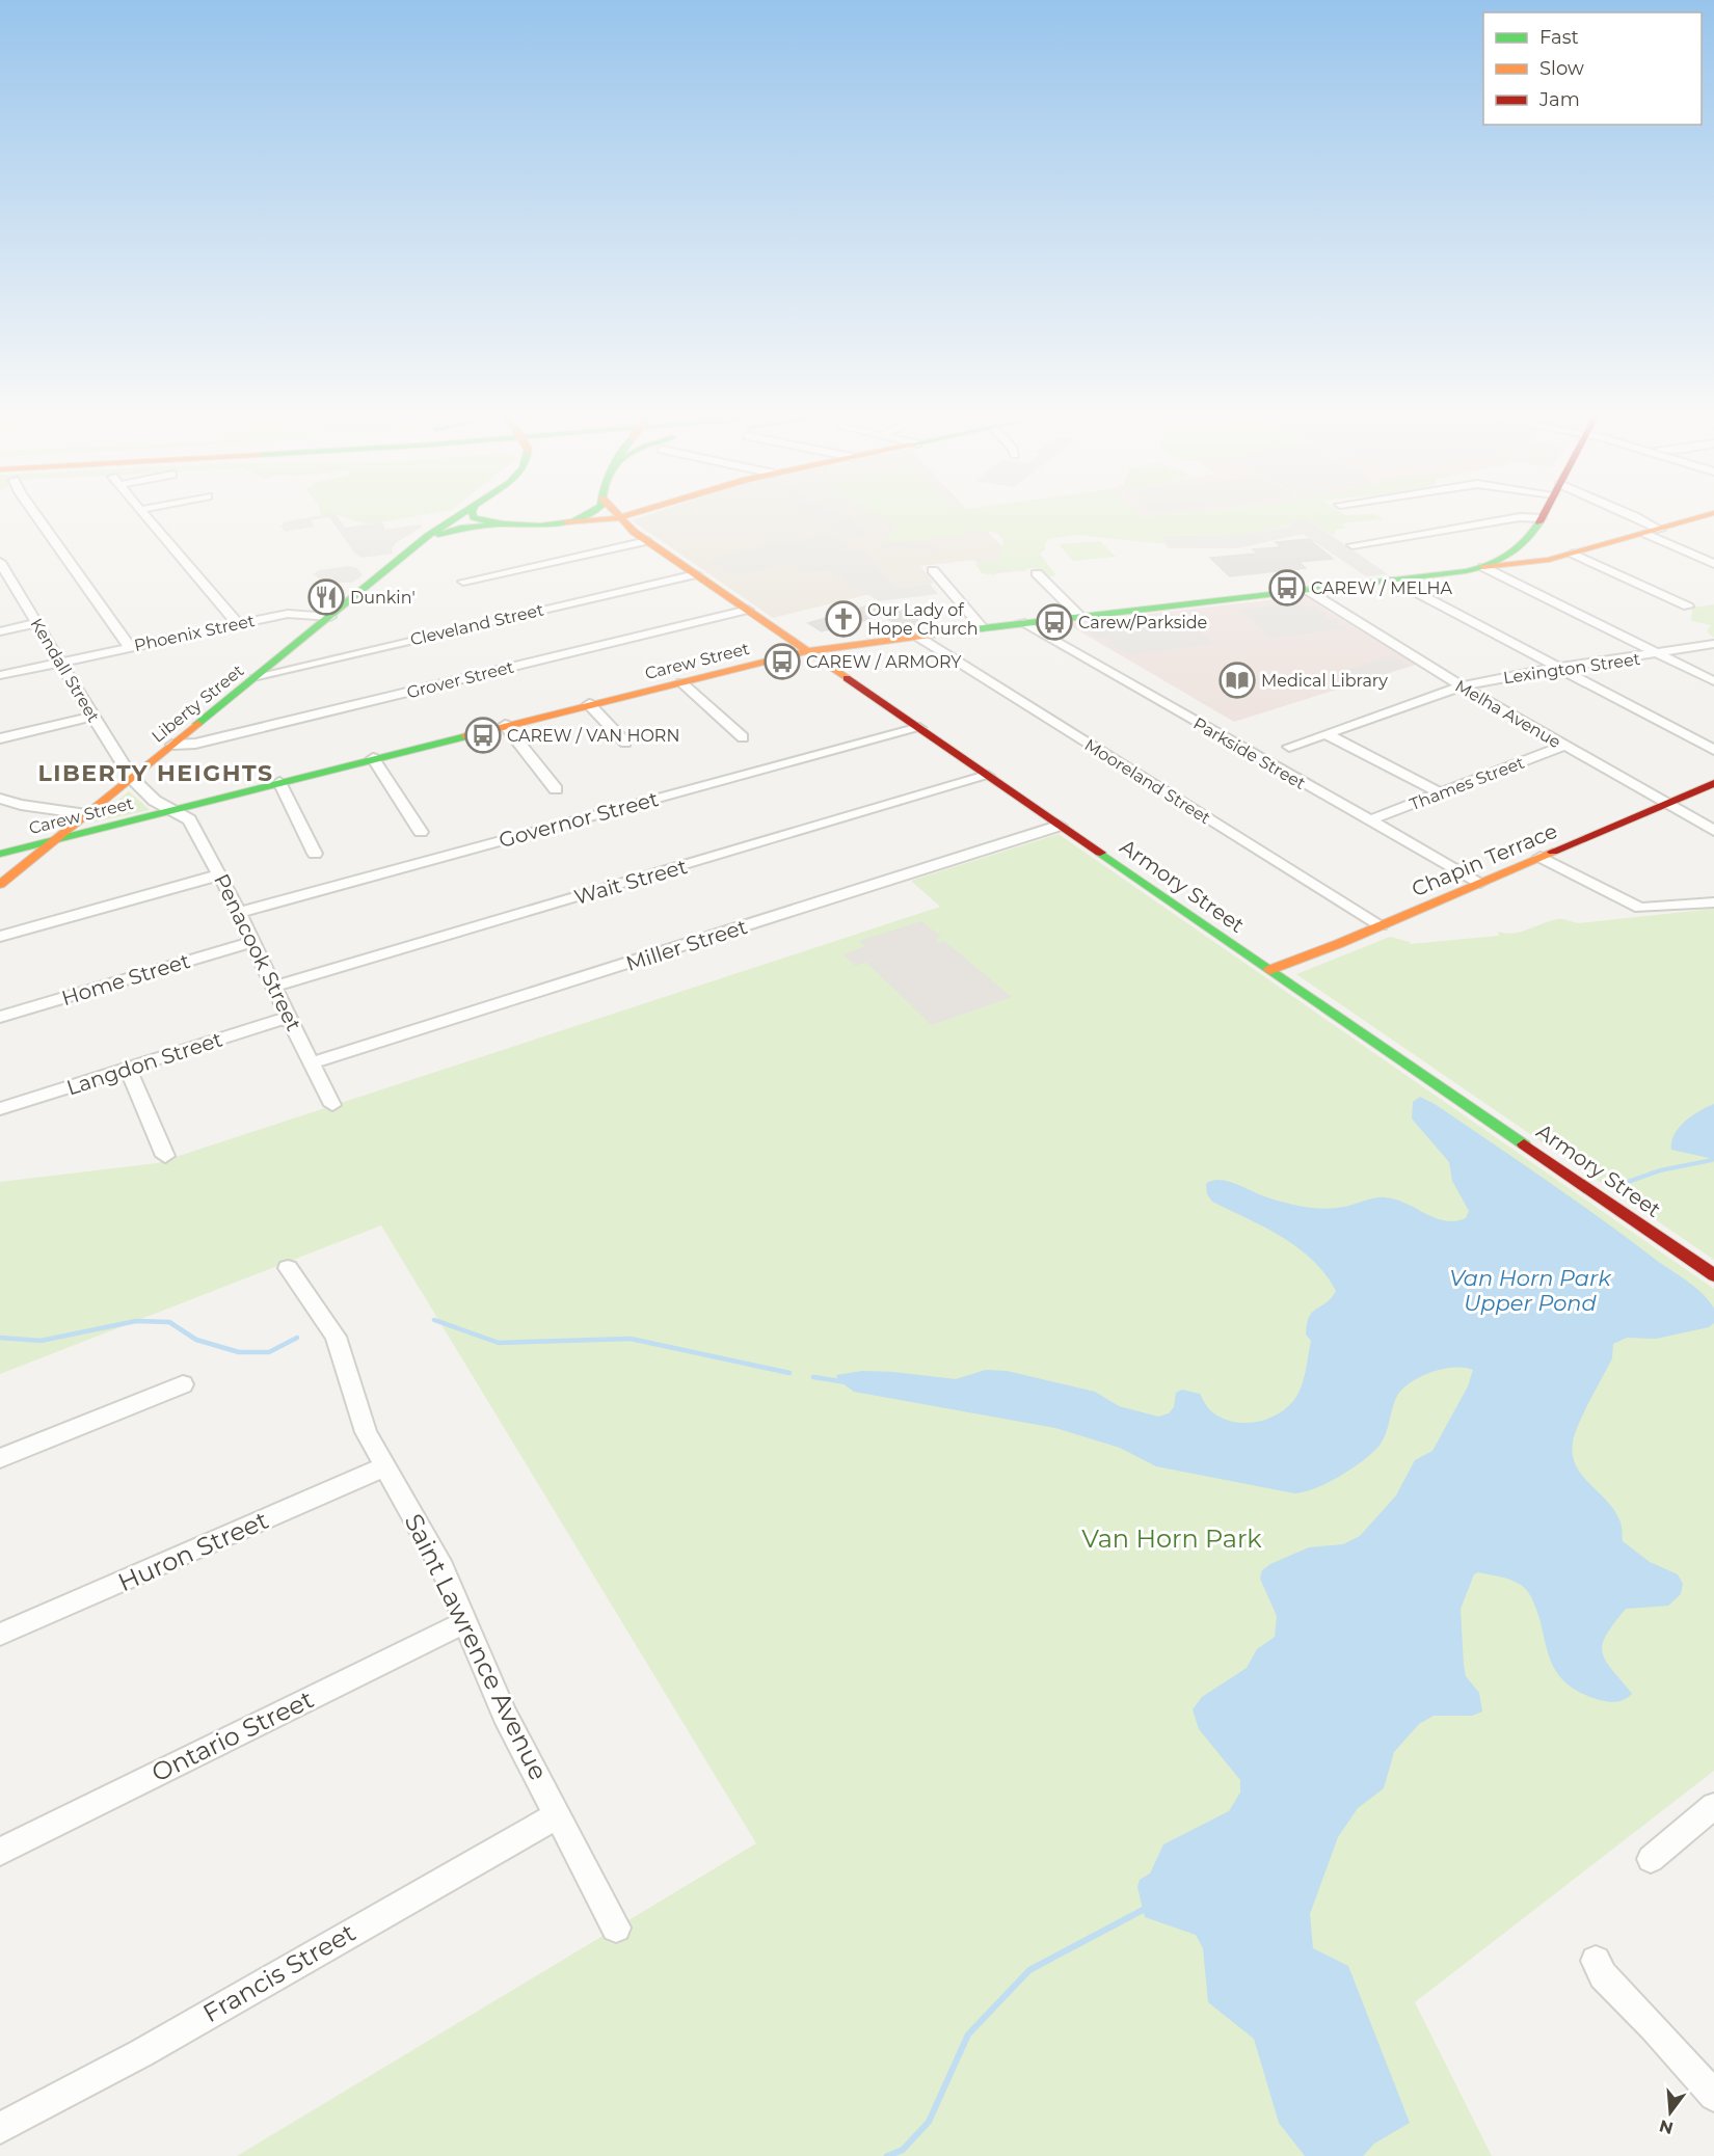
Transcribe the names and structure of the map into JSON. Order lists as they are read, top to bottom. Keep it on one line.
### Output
{"streets":{"main road":["Carew Street","Liberty Street","Chapin Terrace","Armory Street"],"street":["Cleveland Street","Phoenix Street","Lexington Street","Kendall Street","Grover Street","Melha Avenue","Parkside Street","Mooreland Street","Thames Street","Governor Street","Wait Street","Miller Street","Penacook Street","Home Street","Langdon Street","Huron Street","Saint Lawrence Avenue","Ontario Street","Francis Street"]},"crossings":[["Cleveland Street","Liberty Street"],["Cleveland Street","Armory Street"],["Phoenix Street","Kendall Street"],["Phoenix Street","Liberty Street"],["Carew Street","Kendall Street"],["Carew Street","Liberty Street"],["Carew Street","Melha Avenue"],["Carew Street","Parkside Street"],["Carew Street","Mooreland Street"],["Carew Street","Armory Street"],["Carew Street","Penacook Street"],["Lexington Street","Melha Avenue"],["Kendall Street","Liberty Street"],["Kendall Street","Penacook Street"],["Grover Street","Liberty Street"],["Grover Street","Armory Street"],["Melha Avenue","Thames Street"],["Melha Avenue","Chapin Terrace"],["Parkside Street","Thames Street"],["Parkside Street","Chapin Terrace"],["Mooreland Street","Chapin Terrace"],["Governor Street","Armory Street"],["Governor Street","Penacook Street"],["Chapin Terrace","Armory Street"],["Wait Street","Armory Street"],["Wait Street","Penacook Street"],["Armory Street","Miller Street"],["Miller Street","Penacook Street"],["Penacook Street","Home Street"],["Penacook Street","Langdon Street"],["Huron Street","Saint Lawrence Avenue"],["Saint Lawrence Avenue","Ontario Street"],["Saint Lawrence Avenue","Francis Street"]],"districts":["LIBERTY HEIGHTS"],"water":["Van Horn Park Upper Pond"],"parks":["Van Horn Park"],"places":{"bus stop":["CAREW / MELHA","Carew/Parkside","CAREW / ARMORY","CAREW / VAN HORN"],"restaurant":["Dunkin'"],"church":["Our Lady of Hope Church"],"library":["Medical Library"]},"legend":["Fast","Slow","Jam"],"north":"bottom"}
